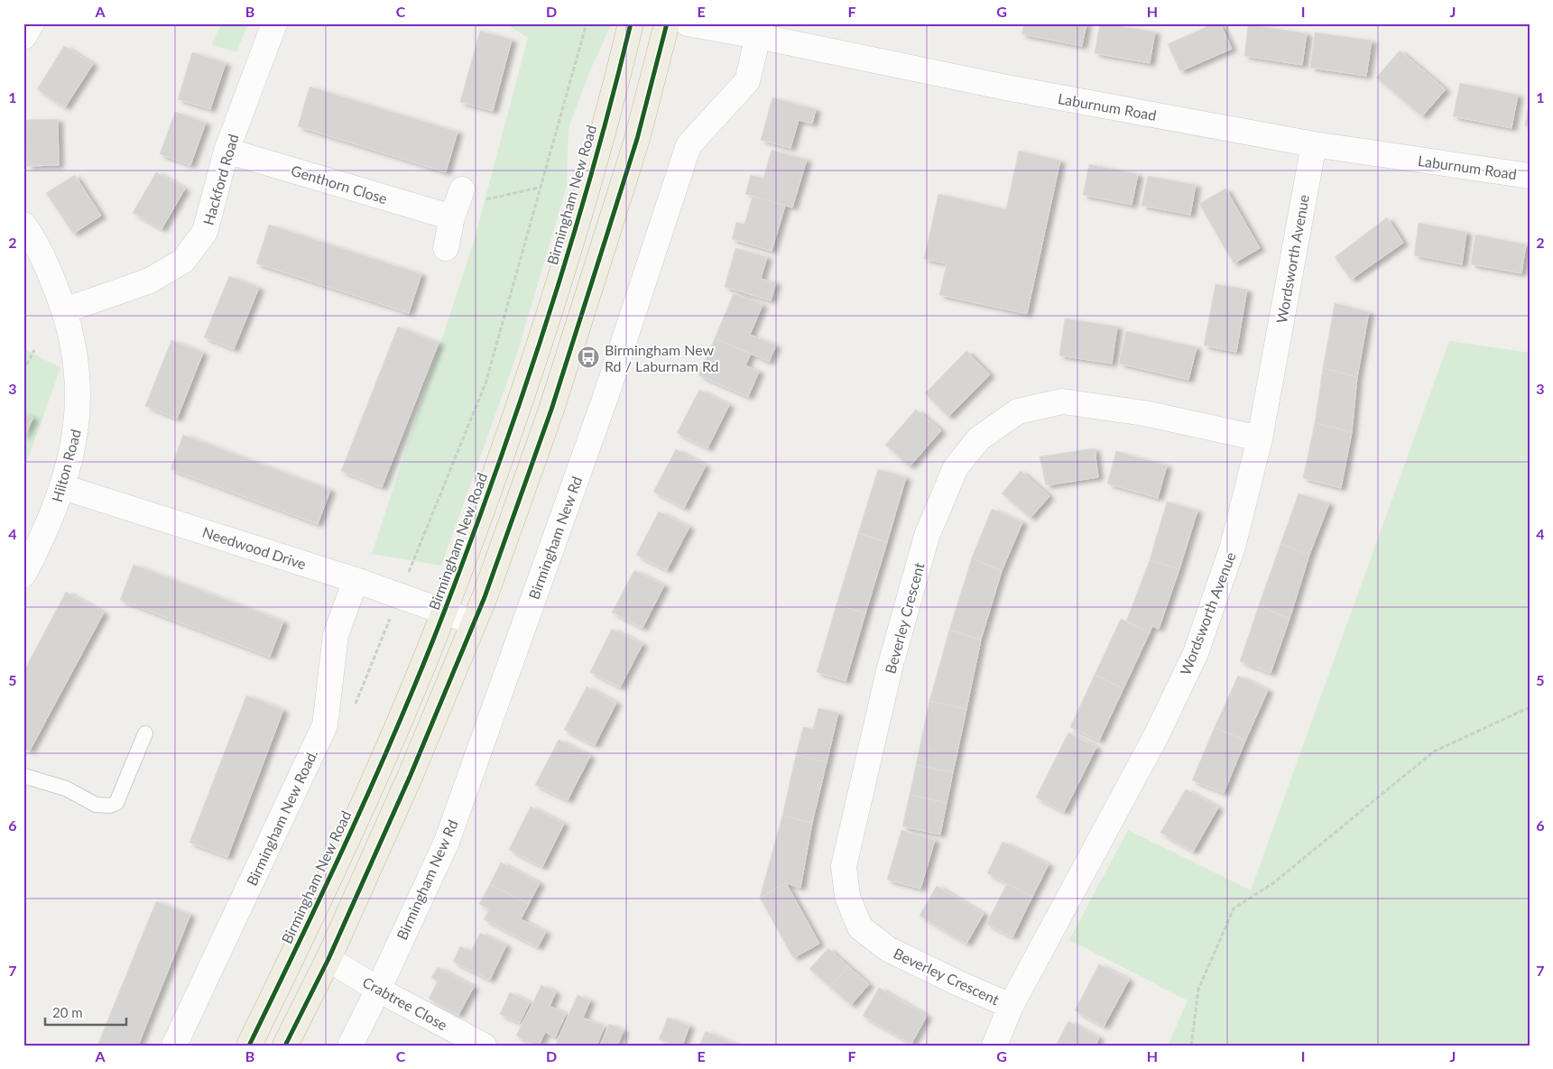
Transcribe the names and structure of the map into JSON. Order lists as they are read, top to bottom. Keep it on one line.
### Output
{"streets":{"highway":["Birmingham New Road"],"street":["Laburnum Road","Hackford Road","Genthorn Close","Wordsworth Avenue","Hilton Road","Birmingham New Rd","Needwood Drive","Beverley Crescent","Birmingham New Road.","Crabtree Close"]},"crossings":[["Laburnum Road","Wordsworth Avenue"],["Laburnum Road","Birmingham New Rd"],["Hackford Road","Genthorn Close"],["Hackford Road","Hilton Road"],["Birmingham New Road","Needwood Drive"],["Wordsworth Avenue","Beverley Crescent"],["Hilton Road","Needwood Drive"],["Birmingham New Rd","Crabtree Close"],["Needwood Drive","Birmingham New Road."]],"places":{"bus stop":["Birmingham New Rd / Laburnam Rd"]},"scale_bar":"20 m","grid":{"columns":["A","B","C","D","E","F","G","H","I","J"],"rows":["1","2","3","4","5","6","7"]}}
